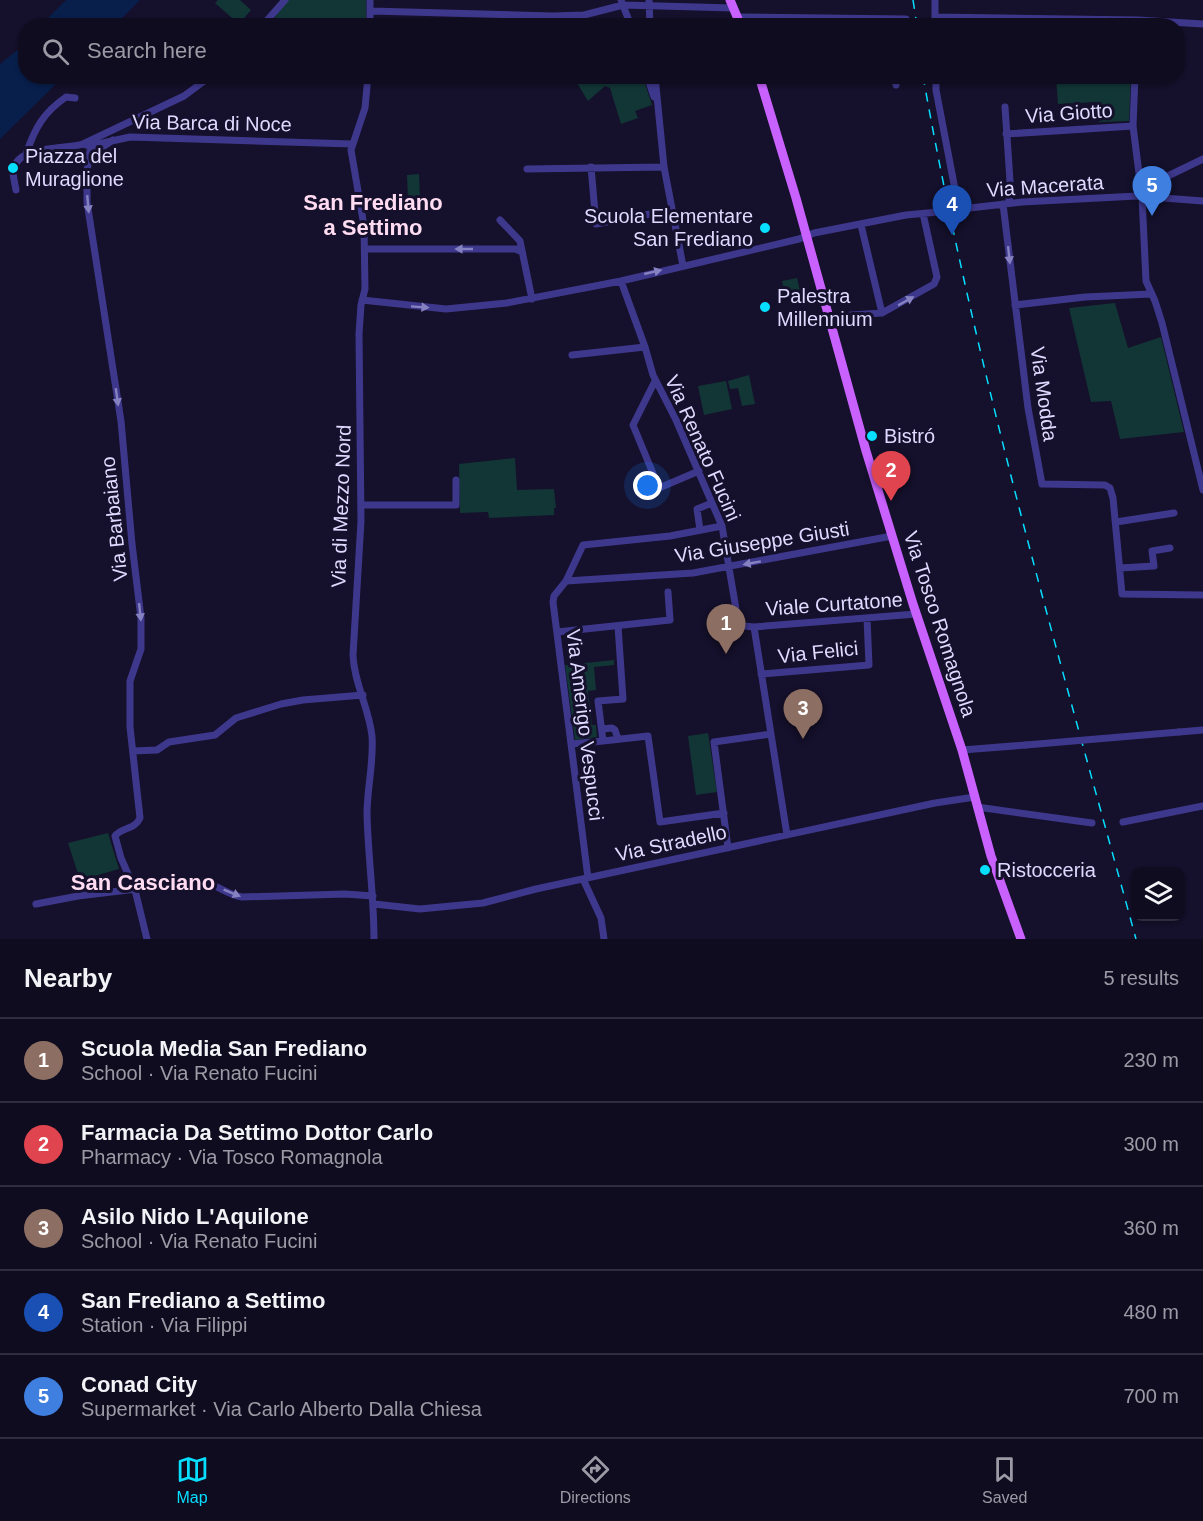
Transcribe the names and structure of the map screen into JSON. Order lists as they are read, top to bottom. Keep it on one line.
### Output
{"streets":{"main road":["Via Tosco Romagnola"],"street":["Via Giotto","Via Barca di Noce","Via Macerata","Via Modda","Via Renato Fucini","Via di Mezzo Nord","Via Barbaiano","Via Giuseppe Giusti","Viale Curtatone","Via Felici","Via Amerigo Vespucci","Via Stradello"]},"crossings":[["Via Giotto","Via Modda"],["Via Barca di Noce","Via di Mezzo Nord"],["Via Barca di Noce","Via Barbaiano"],["Via Macerata","Via Modda"],["Via Renato Fucini","Via Giuseppe Giusti"],["Via Renato Fucini","Viale Curtatone"],["Via di Mezzo Nord","Via Stradello"],["Via Barbaiano","Via Stradello"],["Via Giuseppe Giusti","Via Tosco Romagnola"],["Via Giuseppe Giusti","Via Amerigo Vespucci"],["Viale Curtatone","Via Tosco Romagnola"],["Viale Curtatone","Via Felici"],["Via Tosco Romagnola","Via Stradello"],["Via Amerigo Vespucci","Via Stradello"]],"one_way":["Via Barbaiano","Via Giuseppe Giusti"],"districts":["San Frediano a Settimo","San Casciano"],"places":["Piazza del Muraglione","Scuola Elementare San Frediano","Palestra Millennium","Bistró","Ristocceria"],"page":{"search":"Search here","pins":["5","4","2","1","3"],"heading":["Nearby","5 results"],"list":[{"mark":"1","name":"Scuola Media San Frediano","note":"School · Via Renato Fucini","value":"230 m"},{"mark":"2","name":"Farmacia Da Settimo Dottor Carlo","note":"Pharmacy · Via Tosco Romagnola","value":"300 m"},{"mark":"3","name":"Asilo Nido L'Aquilone","note":"School · Via Renato Fucini","value":"360 m"},{"mark":"4","name":"San Frediano a Settimo","note":"Station · Via Filippi","value":"480 m"},{"mark":"5","name":"Conad City","note":"Supermarket · Via Carlo Alberto Dalla Chiesa","value":"700 m"}],"nav":["Map","Directions","Saved"]}}
